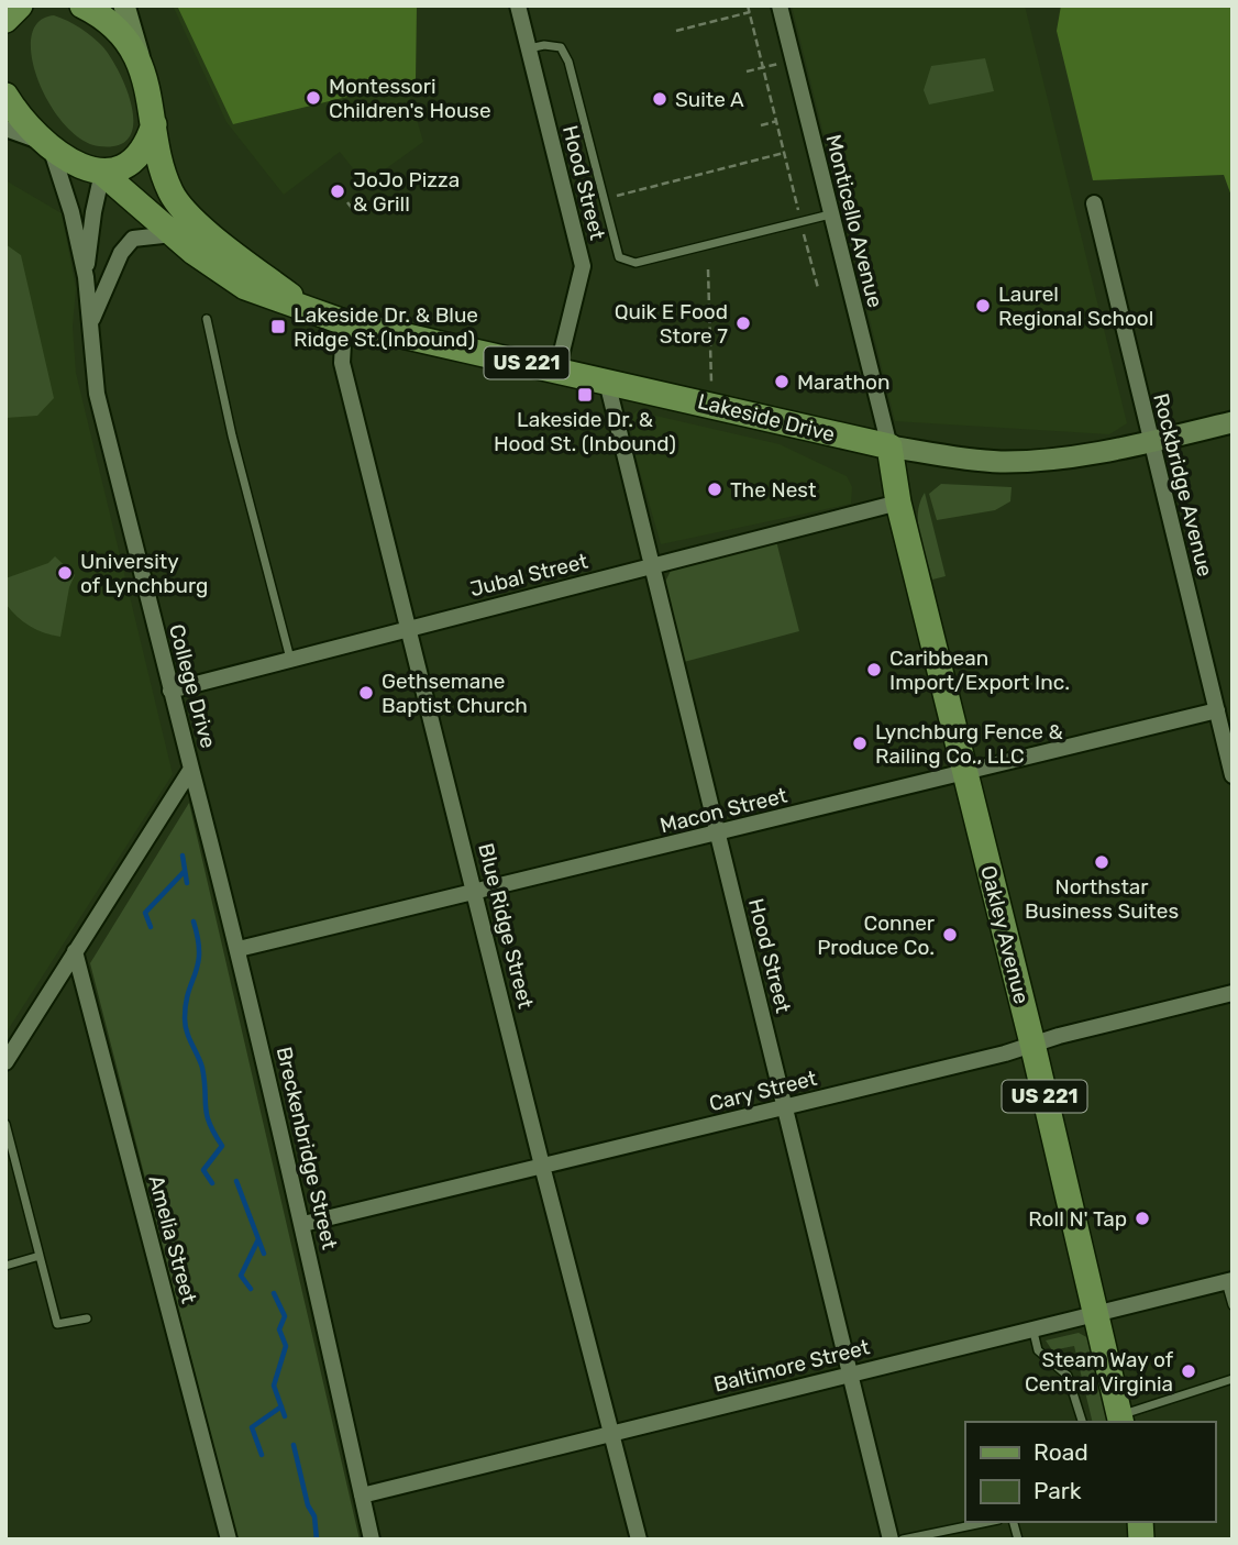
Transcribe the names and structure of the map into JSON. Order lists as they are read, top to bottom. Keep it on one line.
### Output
{"streets":{"main road":["US 221","Lakeside Drive","Oakley Avenue"],"street":["Hood Street","Monticello Avenue","Rockbridge Avenue","Jubal Street","College Drive","Macon Street","Blue Ridge Street","Cary Street","Breckenbridge Street","Amelia Street","Baltimore Street"]},"crossings":[["Hood Street","Lakeside Drive"],["Hood Street","Jubal Street"],["Hood Street","Macon Street"],["Hood Street","Cary Street"],["Hood Street","Baltimore Street"],["Monticello Avenue","Lakeside Drive"],["Monticello Avenue","Oakley Avenue"],["Lakeside Drive","Rockbridge Avenue"],["Lakeside Drive","College Drive"],["Lakeside Drive","Blue Ridge Street"],["Lakeside Drive","Oakley Avenue"],["Rockbridge Avenue","Macon Street"],["Jubal Street","College Drive"],["Jubal Street","Blue Ridge Street"],["Jubal Street","Oakley Avenue"],["College Drive","Breckenbridge Street"],["College Drive","Amelia Street"],["Macon Street","Blue Ridge Street"],["Macon Street","Oakley Avenue"],["Macon Street","Breckenbridge Street"],["Blue Ridge Street","Cary Street"],["Blue Ridge Street","Baltimore Street"],["Oakley Avenue","Cary Street"],["Oakley Avenue","Baltimore Street"],["Cary Street","Breckenbridge Street"],["Breckenbridge Street","Baltimore Street"]],"places":{"other":["Montessori Children's House","Suite A","JoJo Pizza & Grill","Laurel Regional School","Quik E Food Store 7","Marathon","The Nest","University of Lynchburg","Caribbean Import/Export Inc.","Gethsemane Baptist Church","Lynchburg Fence & Railing Co., LLC","Northstar Business Suites","Conner Produce Co.","Roll N' Tap","Steam Way of Central Virginia"],"transit":["Lakeside Dr. & Blue Ridge St.(Inbound)","Lakeside Dr. & Hood St. (Inbound)"]},"legend":["Road","Park"]}
